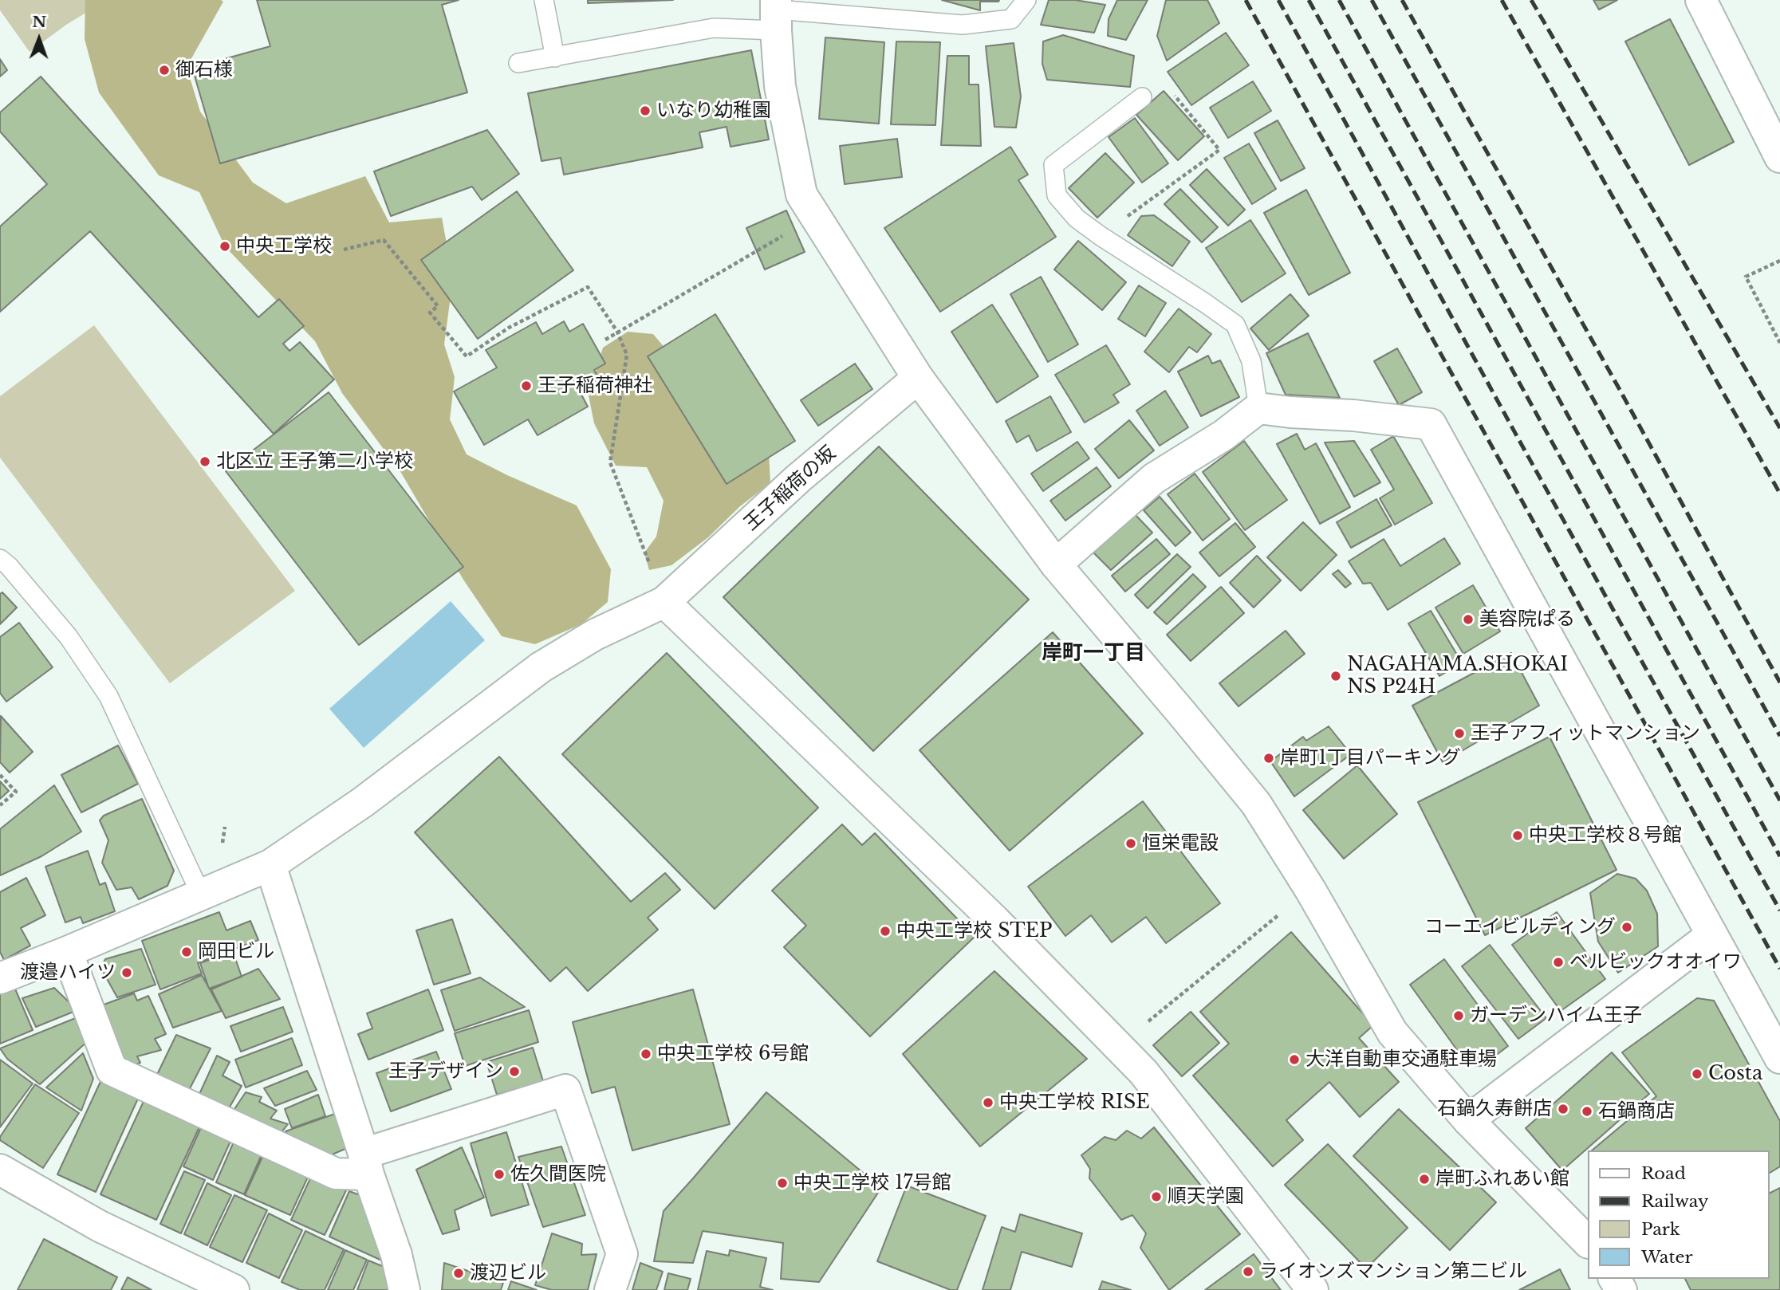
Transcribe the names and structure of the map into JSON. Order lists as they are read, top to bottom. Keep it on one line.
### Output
{"streets":{"street":["王子稲荷の坂"]},"districts":["岸町一丁目"],"places":["御石様","いなり幼稚園","中央工学校","王子稲荷神社","北区立 王子第二小学校","美容院ぱる","NAGAHAMA.SHOKAI NS P24H","王子アフィットマンション","岸町1丁目パーキング","中央工学校８号館","恒栄電設","コーエイビルディング","中央工学校 STEP","岡田ビル","ベルビックオオイワ","渡邉ハイツ","ガーデンハイム王子","中央工学校 6号館","大洋自動車交通駐車場","王子デザイン","Costa","中央工学校 RISE","石鍋久寿餅店","石鍋商店","佐久間医院","岸町ふれあい館","中央工学校 17号館","順天学園","ライオンズマンション第二ビル","渡辺ビル"],"legend":["Road","Railway","Park","Water"],"north":"top"}
